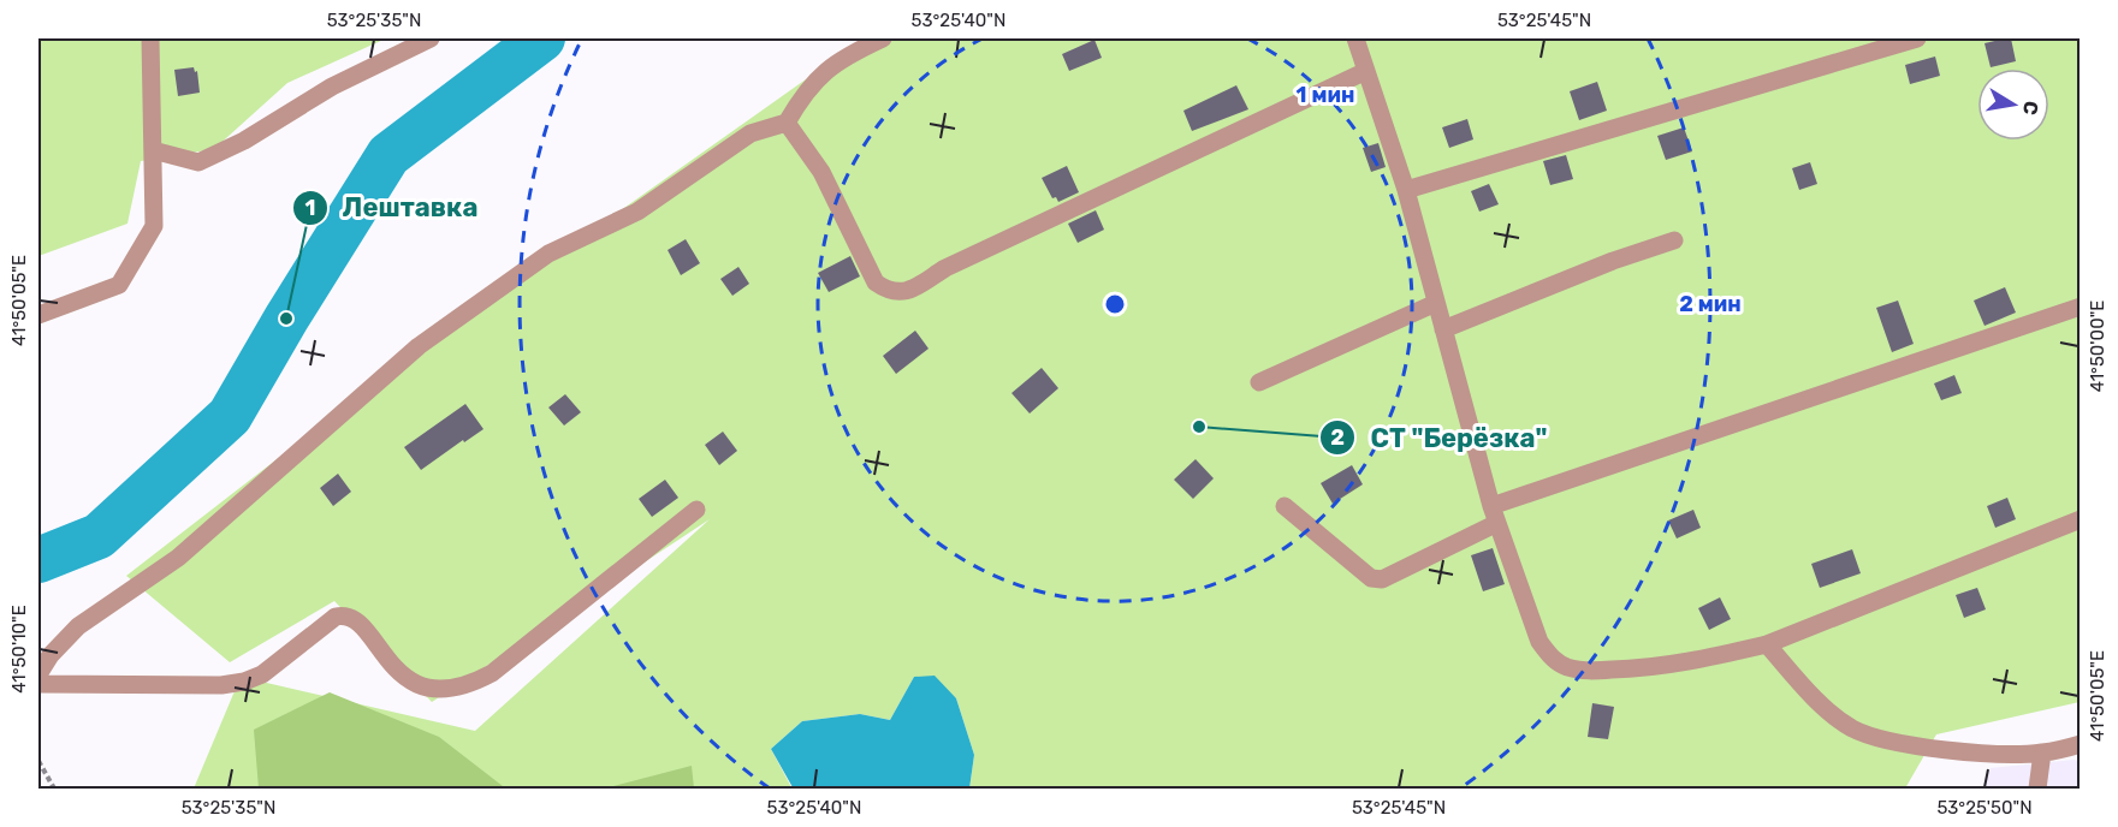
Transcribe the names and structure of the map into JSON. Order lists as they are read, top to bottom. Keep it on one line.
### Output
{"places":["Лештавка","СТ \"Берёзка\""],"north":"right","coordinates":["53°25'35\"N","53°25'40\"N","53°25'45\"N","41°50'05\"E","41°50'00\"E","41°50'10\"E","53°25'50\"N"],"rings":["1 мин","2 мин"]}
